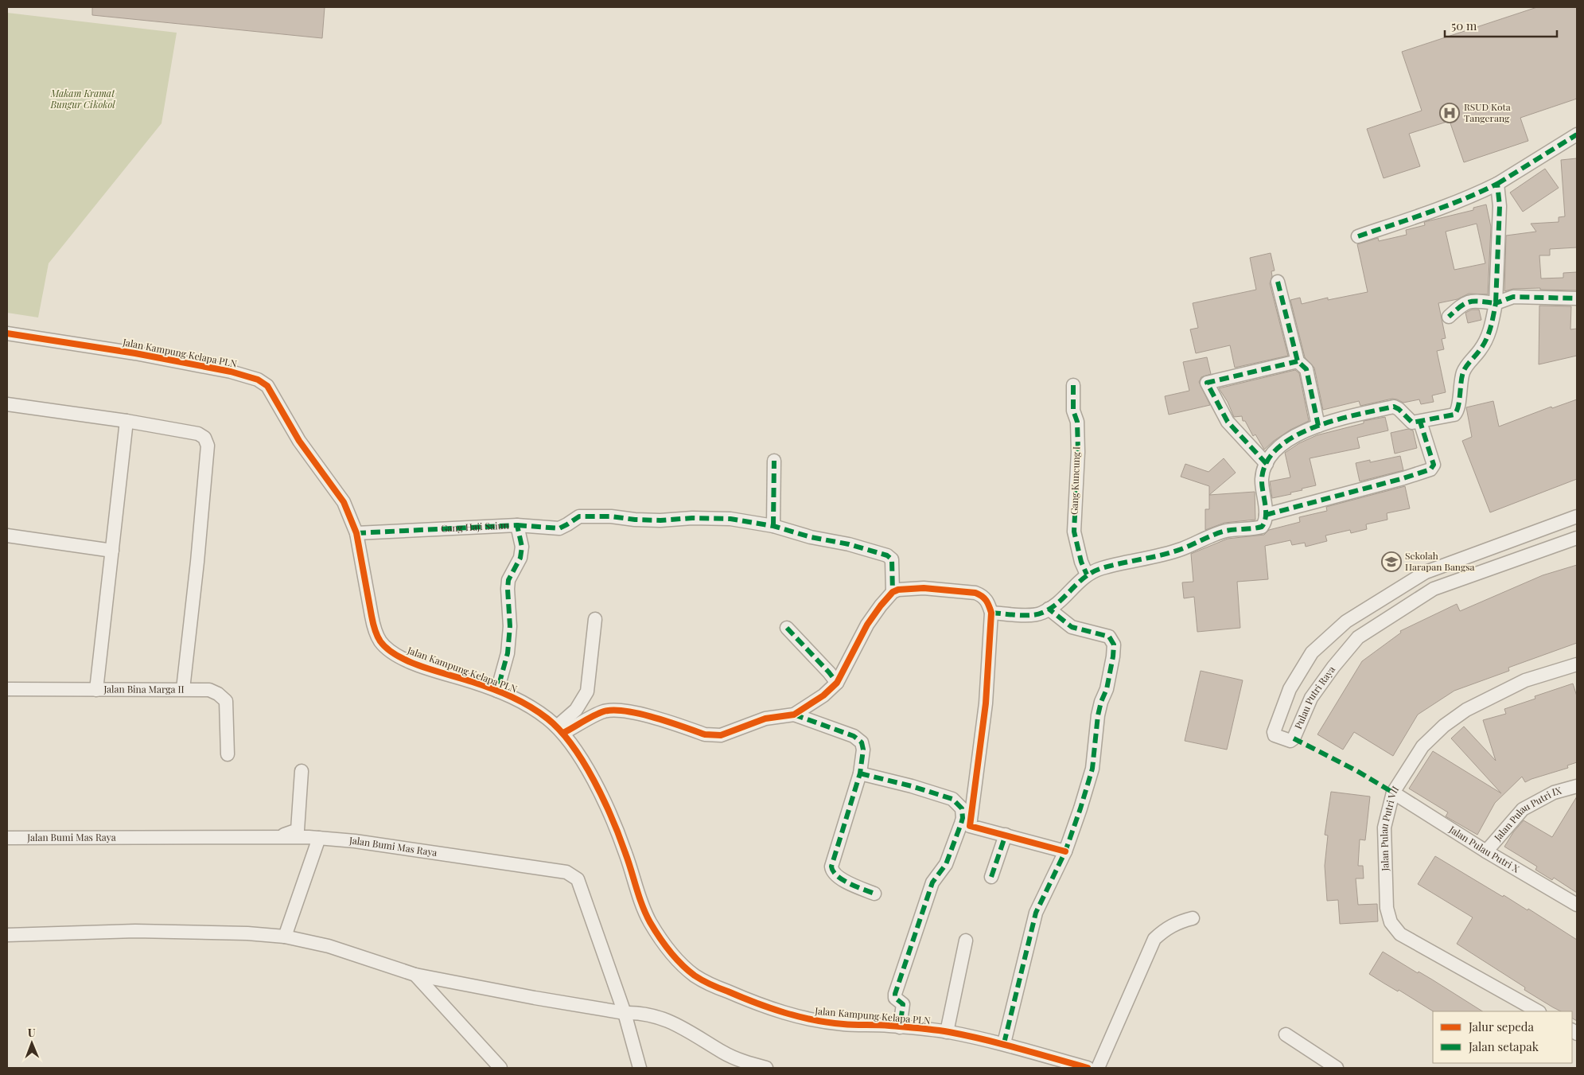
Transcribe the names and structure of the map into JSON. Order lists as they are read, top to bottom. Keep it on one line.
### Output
{"streets":{"street":["Jalan Kampung Kelapa PLN","Gang Kuncung I","Gang Haji Saiun","Jalan Bina Marga II","Pulau Putri Raya","Jalan Pulau Putri IX","Jalan Pulau Putri VII","Jalan Bumi Mas Raya","Jalan Pulau Putri X"]},"crossings":[["Jalan Kampung Kelapa PLN","Gang Haji Saiun"],["Jalan Pulau Putri IX","Jalan Pulau Putri X"],["Jalan Pulau Putri VII","Jalan Pulau Putri X"]],"parks":["Makam Kramat Bungur Cikokol"],"places":{"hospital":["RSUD Kota Tangerang"],"school or university":["Sekolah Harapan Bangsa"]},"legend":["Jalur sepeda","Jalan setapak"],"scale_bar":"50 m","north":"top"}
